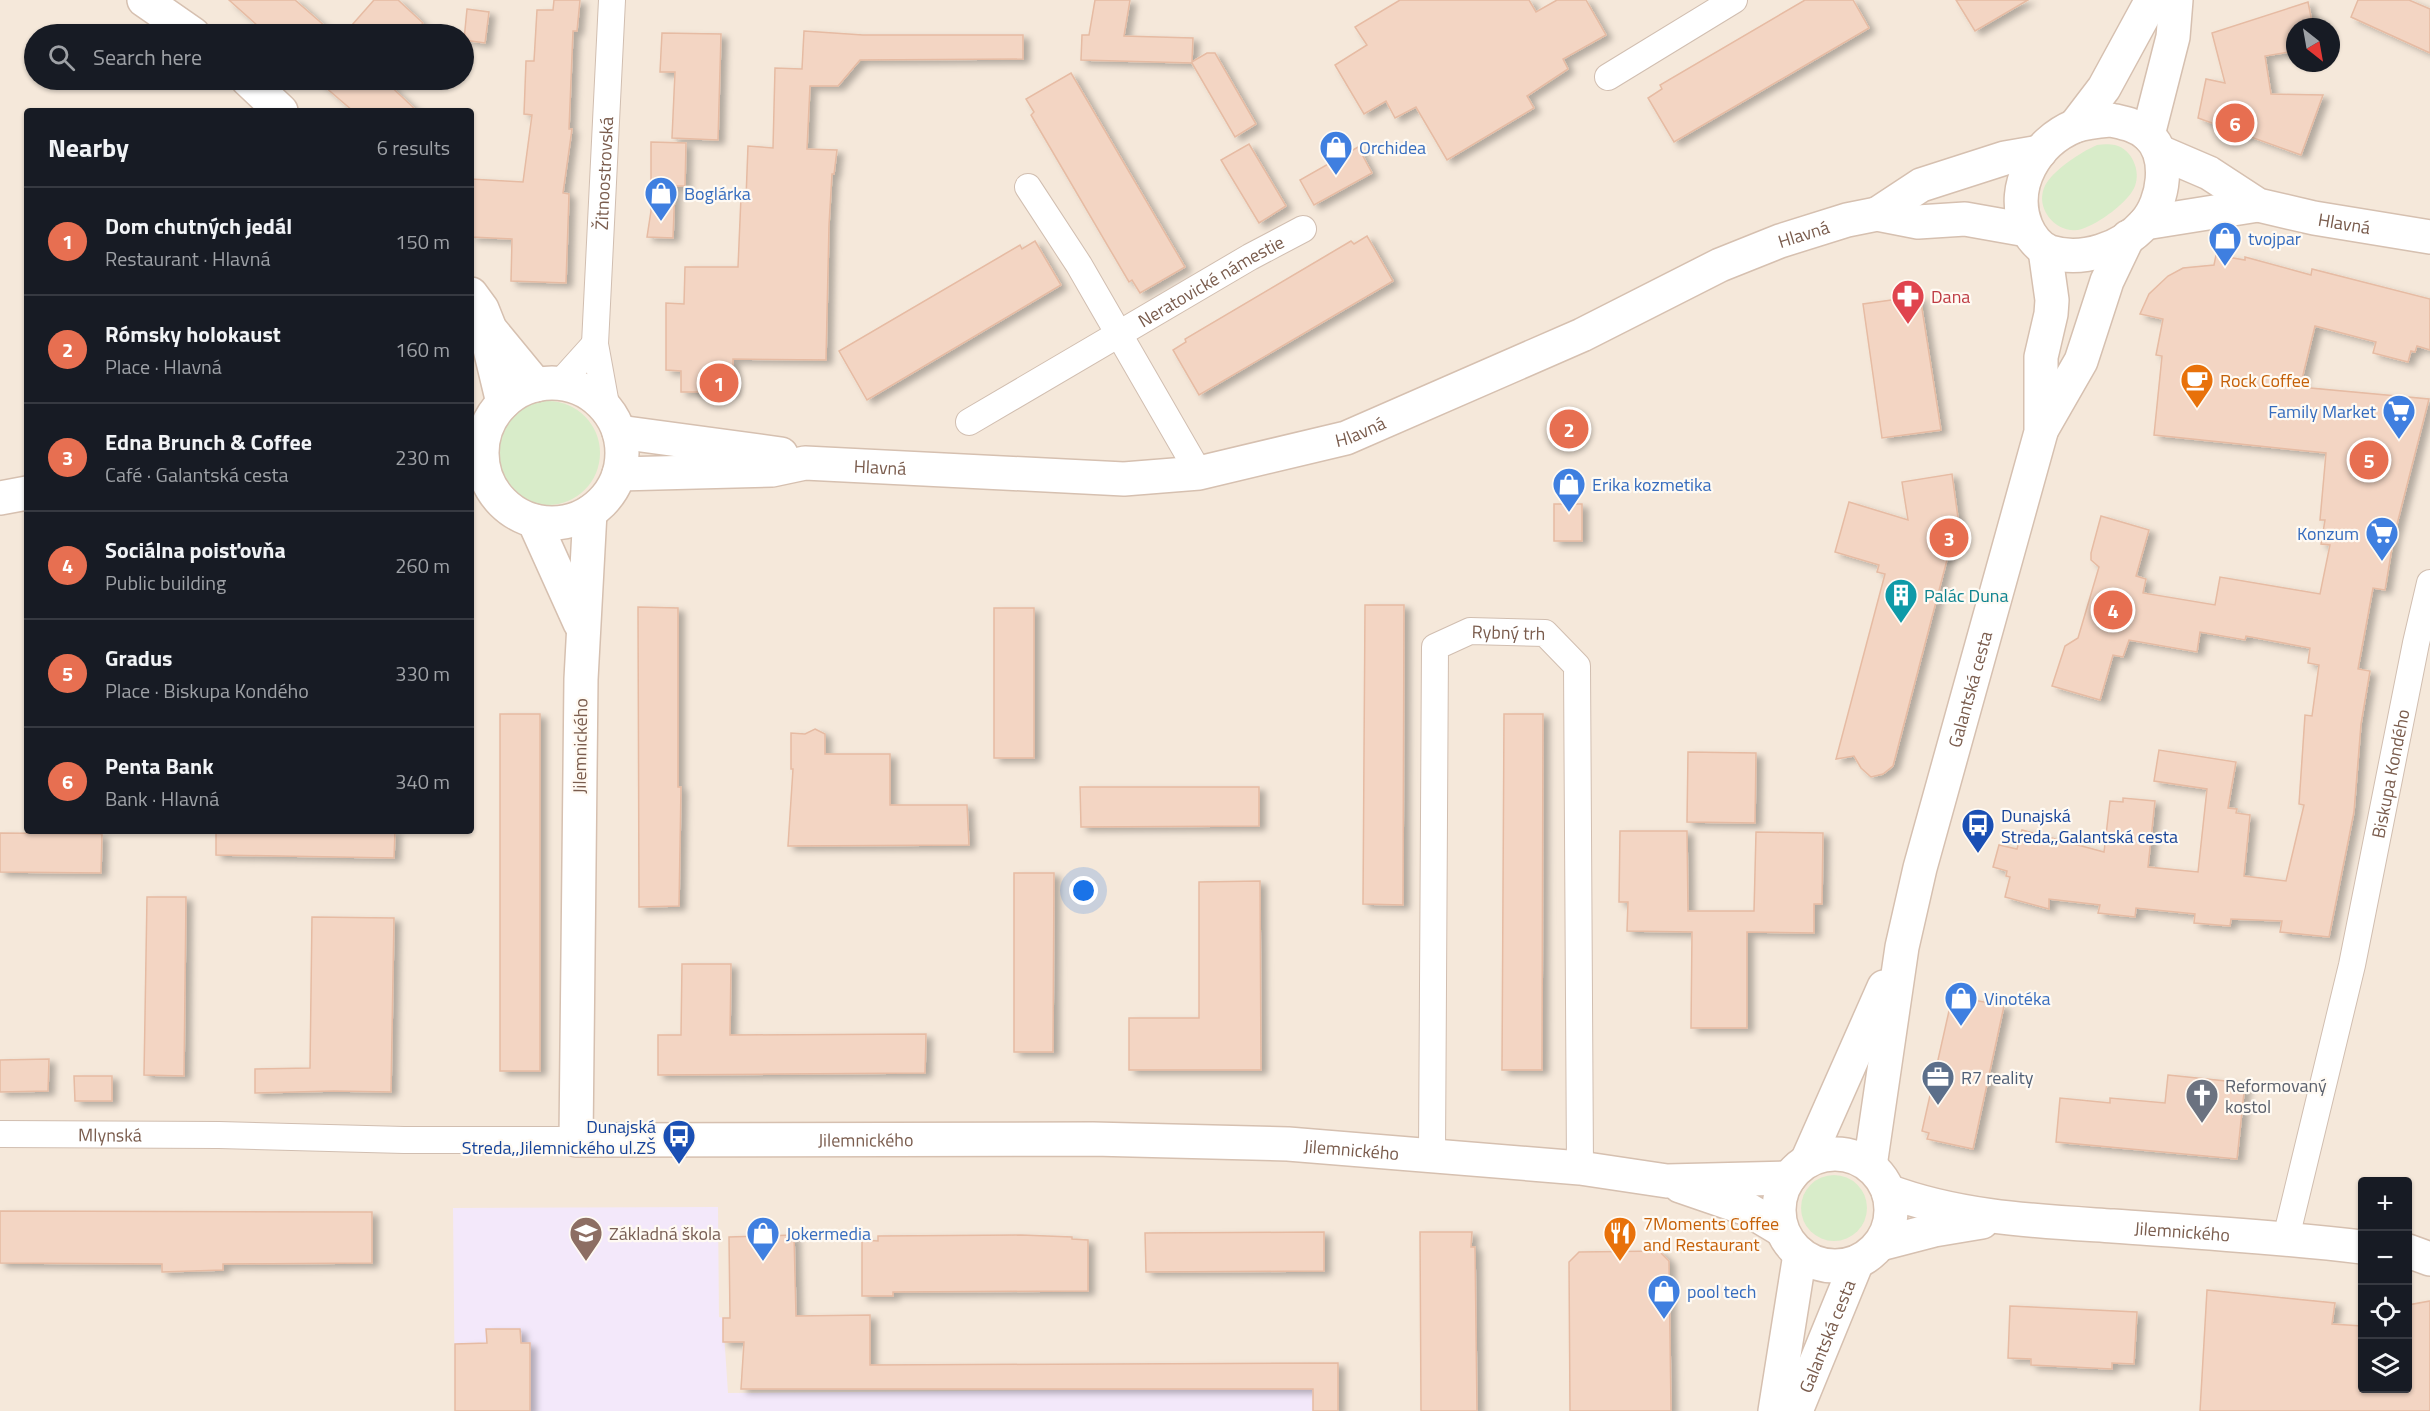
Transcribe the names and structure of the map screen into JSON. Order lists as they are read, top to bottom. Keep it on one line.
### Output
{"streets":{"main road":["Hlavná","Galantská cesta","Jilemnického"],"street":["Žitnoostrovská","Neratovické námestie","Rybný trh","Biskupa Kondého","Mlynská"]},"crossings":[["Žitnoostrovská","Hlavná"],["Žitnoostrovská","Jilemnického"],["Hlavná","Neratovické námestie"],["Hlavná","Jilemnického"],["Rybný trh","Jilemnického"],["Galantská cesta","Jilemnického"],["Jilemnického","Biskupa Kondého"],["Jilemnického","Mlynská"]],"places":{"shop":["Orchidea","Boglárka","tvojpar","Erika kozmetika","Vinotéka","Jokermedia","pool tech"],"pharmacy":["Dana"],"cafe":["Rock Coffee"],"supermarket":["Family Market","Konzum"],"building":["Palác Duna"],"bus stop":["Dunajská Streda,,Galantská cesta","Dunajská Streda,,Jilemnického ul.ZŠ"],"office":["R7 reality"],"church":["Reformovaný kostol"],"school or university":["Základná škola"],"restaurant":["7Moments Coffee and Restaurant"]},"north":"bottom right","page":{"search":"Search here","pins":["6","1","2","5","3","4"],"heading":["Nearby","6 results"],"list":[{"mark":"1","name":"Dom chutných jedál","note":"Restaurant · Hlavná","value":"150 m"},{"mark":"2","name":"Rómsky holokaust","note":"Place · Hlavná","value":"160 m"},{"mark":"3","name":"Edna Brunch & Coffee","note":"Café · Galantská cesta","value":"230 m"},{"mark":"4","name":"Sociálna poisťovňa","note":"Public building","value":"260 m"},{"mark":"5","name":"Gradus","note":"Place · Biskupa Kondého","value":"330 m"},{"mark":"6","name":"Penta Bank","note":"Bank · Hlavná","value":"340 m"}],"map_buttons":["+","−"]}}
